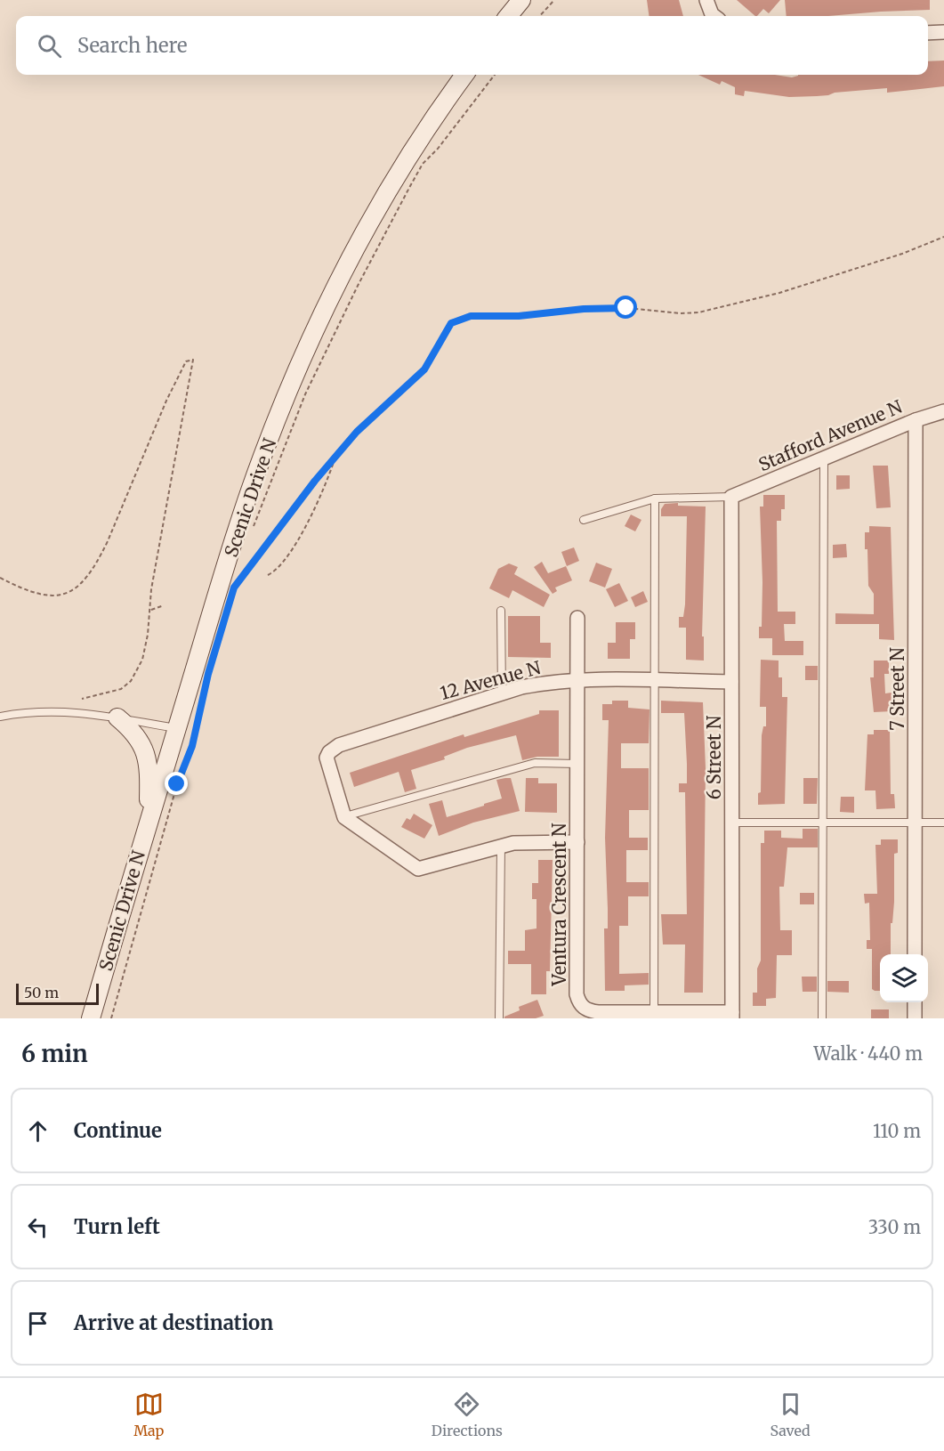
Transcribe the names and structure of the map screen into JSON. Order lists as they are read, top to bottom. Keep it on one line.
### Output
{"streets":{"main road":["Scenic Drive N"],"street":["Stafford Avenue N","12 Avenue N","7 Street N","6 Street N","Ventura Crescent N"]},"crossings":[["Stafford Avenue N","7 Street N"],["Stafford Avenue N","6 Street N"],["12 Avenue N","6 Street N"],["12 Avenue N","Ventura Crescent N"],["6 Street N","Ventura Crescent N"]],"scale_bar":"50 m","page":{"search":"Search here","scale":"50 m","heading":["6 min","Walk · 440 m"],"list":[["Continue","110 m"],["Turn left","330 m"],"Arrive at destination"],"nav":["Map","Directions","Saved"]}}
